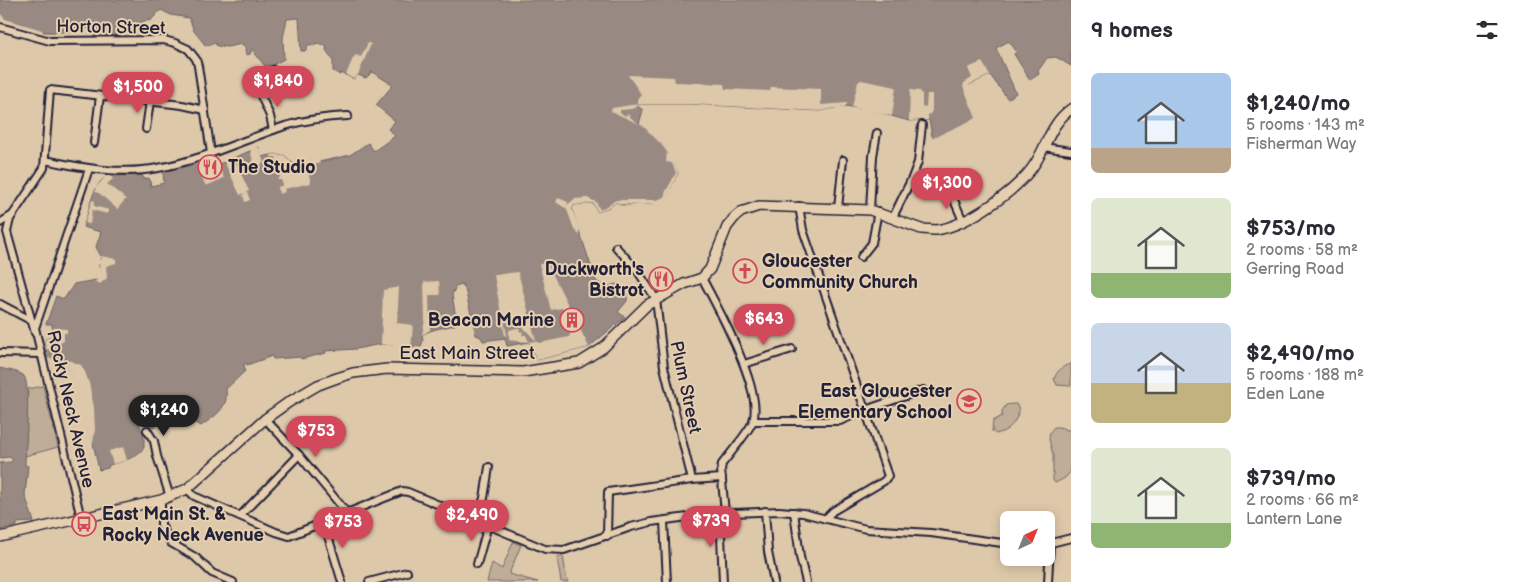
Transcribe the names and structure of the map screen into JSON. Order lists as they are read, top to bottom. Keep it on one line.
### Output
{"streets":{"main road":["East Main Street"],"street":["Horton Street","Plum Street","Rocky Neck Avenue"]},"crossings":[["East Main Street","Plum Street"],["East Main Street","Rocky Neck Avenue"]],"places":{"restaurant":["The Studio","Duckworth's Bistrot"],"church":["Gloucester Community Church"],"building":["Beacon Marine"],"school or university":["East Gloucester Elementary School"],"bus stop":["East Main St. & Rocky Neck Avenue"]},"north":"top right","page":{"heading":"9 homes","list":[{"name":"$1,240/mo","note":"5 rooms · 143 m² · Fisherman Way"},{"name":"$753/mo","note":"2 rooms · 58 m² · Gerring Road"},{"name":"$2,490/mo","note":"5 rooms · 188 m² · Eden Lane"},{"name":"$739/mo","note":"2 rooms · 66 m² · Lantern Lane"}],"price":["$1,840","$1,500","$1,300","$643","$1,240","$753","$2,490","$739","$753"]}}
